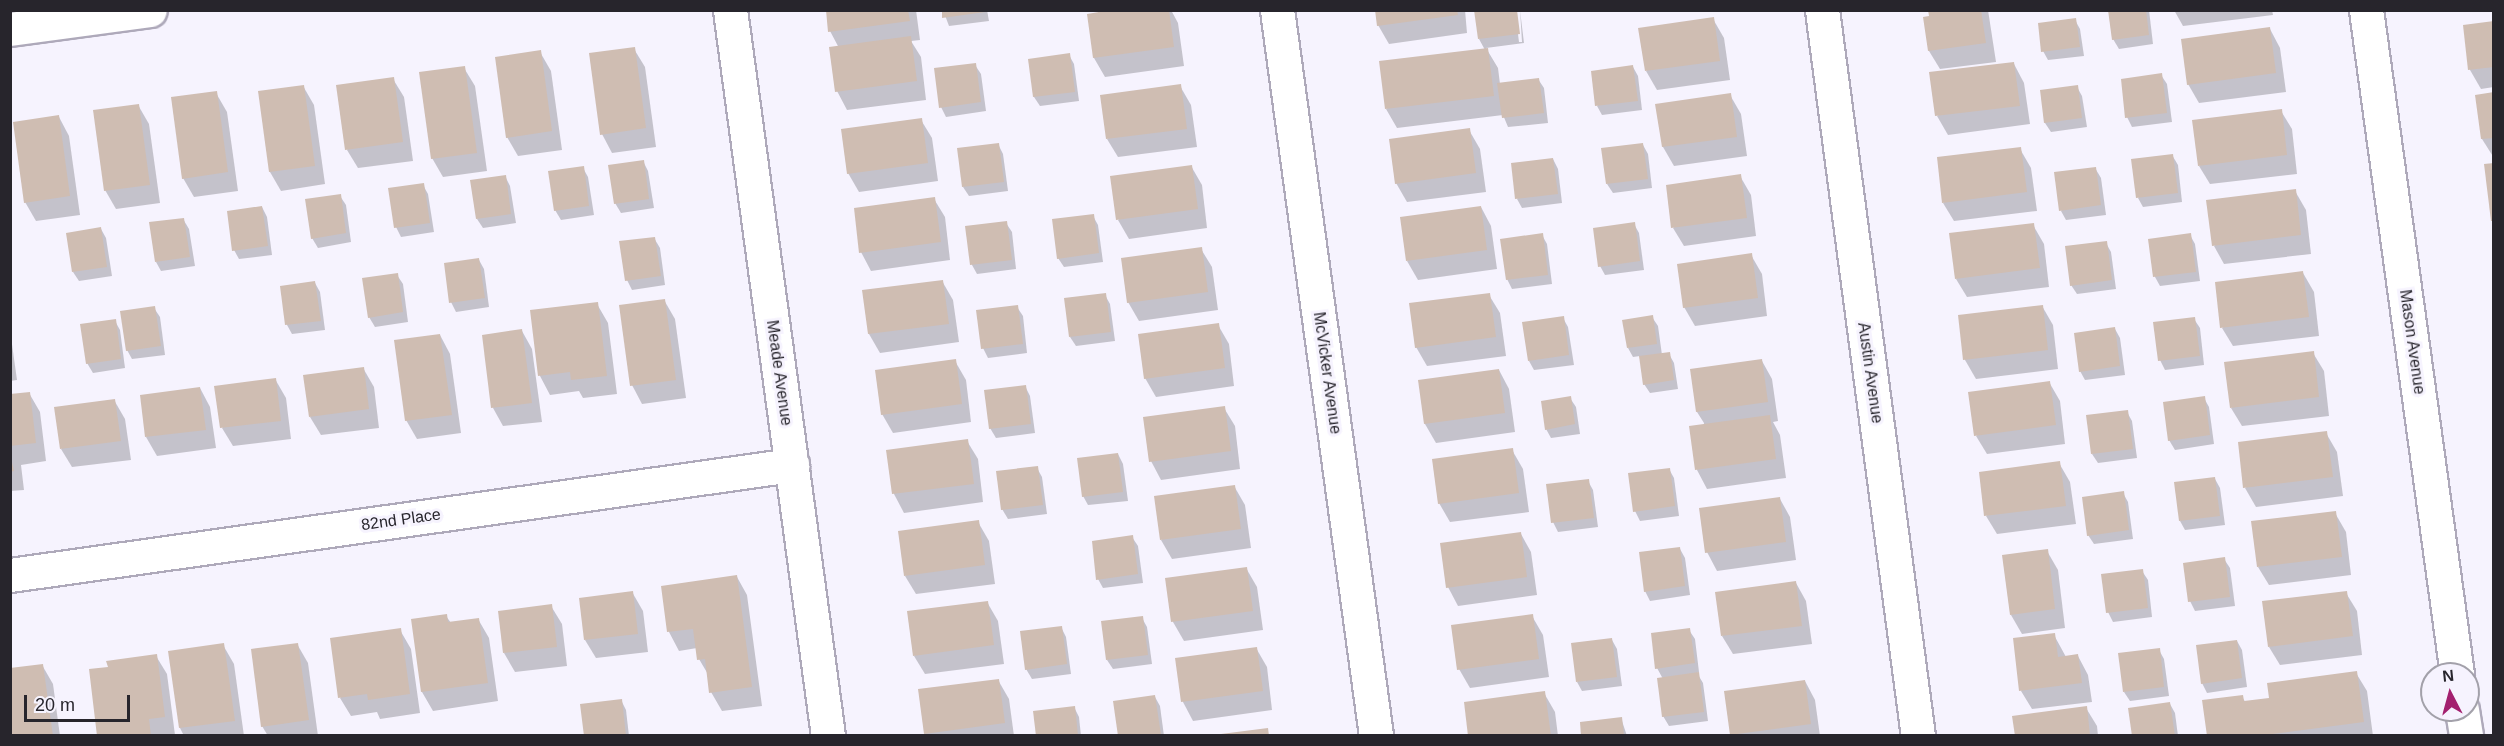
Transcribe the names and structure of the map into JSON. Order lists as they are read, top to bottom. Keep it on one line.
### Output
{"streets":{"street":["Mason Avenue","Meade Avenue","McVicker Avenue","Austin Avenue","82nd Place"]},"crossings":[["Meade Avenue","82nd Place"]],"scale_bar":"20 m","north":"top"}
